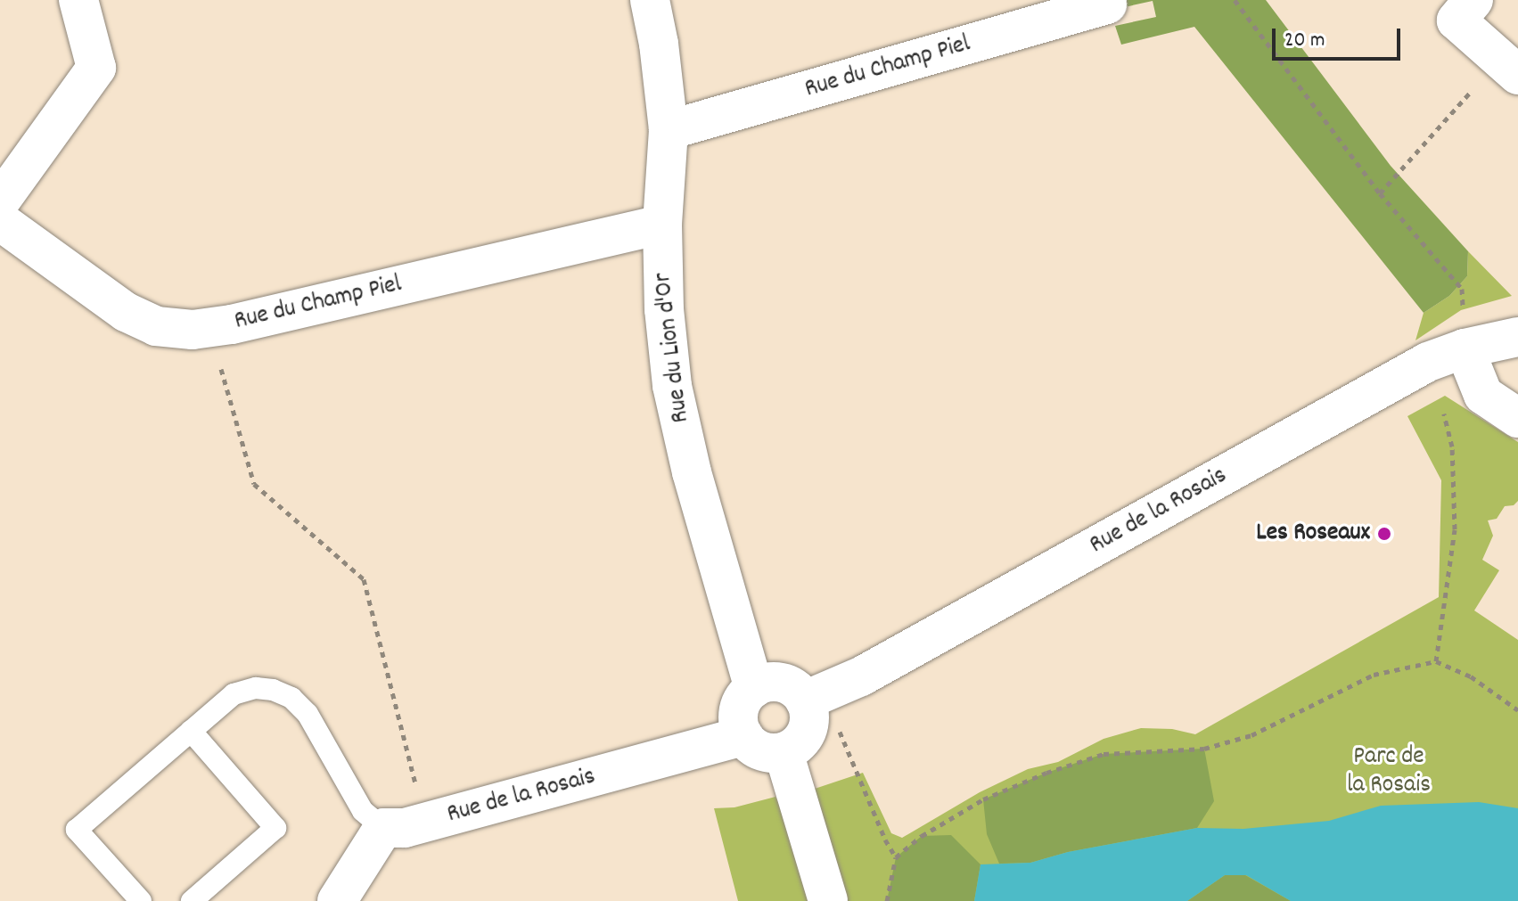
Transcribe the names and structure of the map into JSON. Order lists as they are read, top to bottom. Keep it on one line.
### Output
{"streets":{"street":["Rue du Champ Piel","Rue du Lion d'Or","Rue de la Rosais"]},"crossings":[["Rue du Champ Piel","Rue du Lion d'Or"],["Rue du Lion d'Or","Rue de la Rosais"]],"parks":["Parc de la Rosais"],"places":["Les Roseaux"],"scale_bar":"20 m"}
